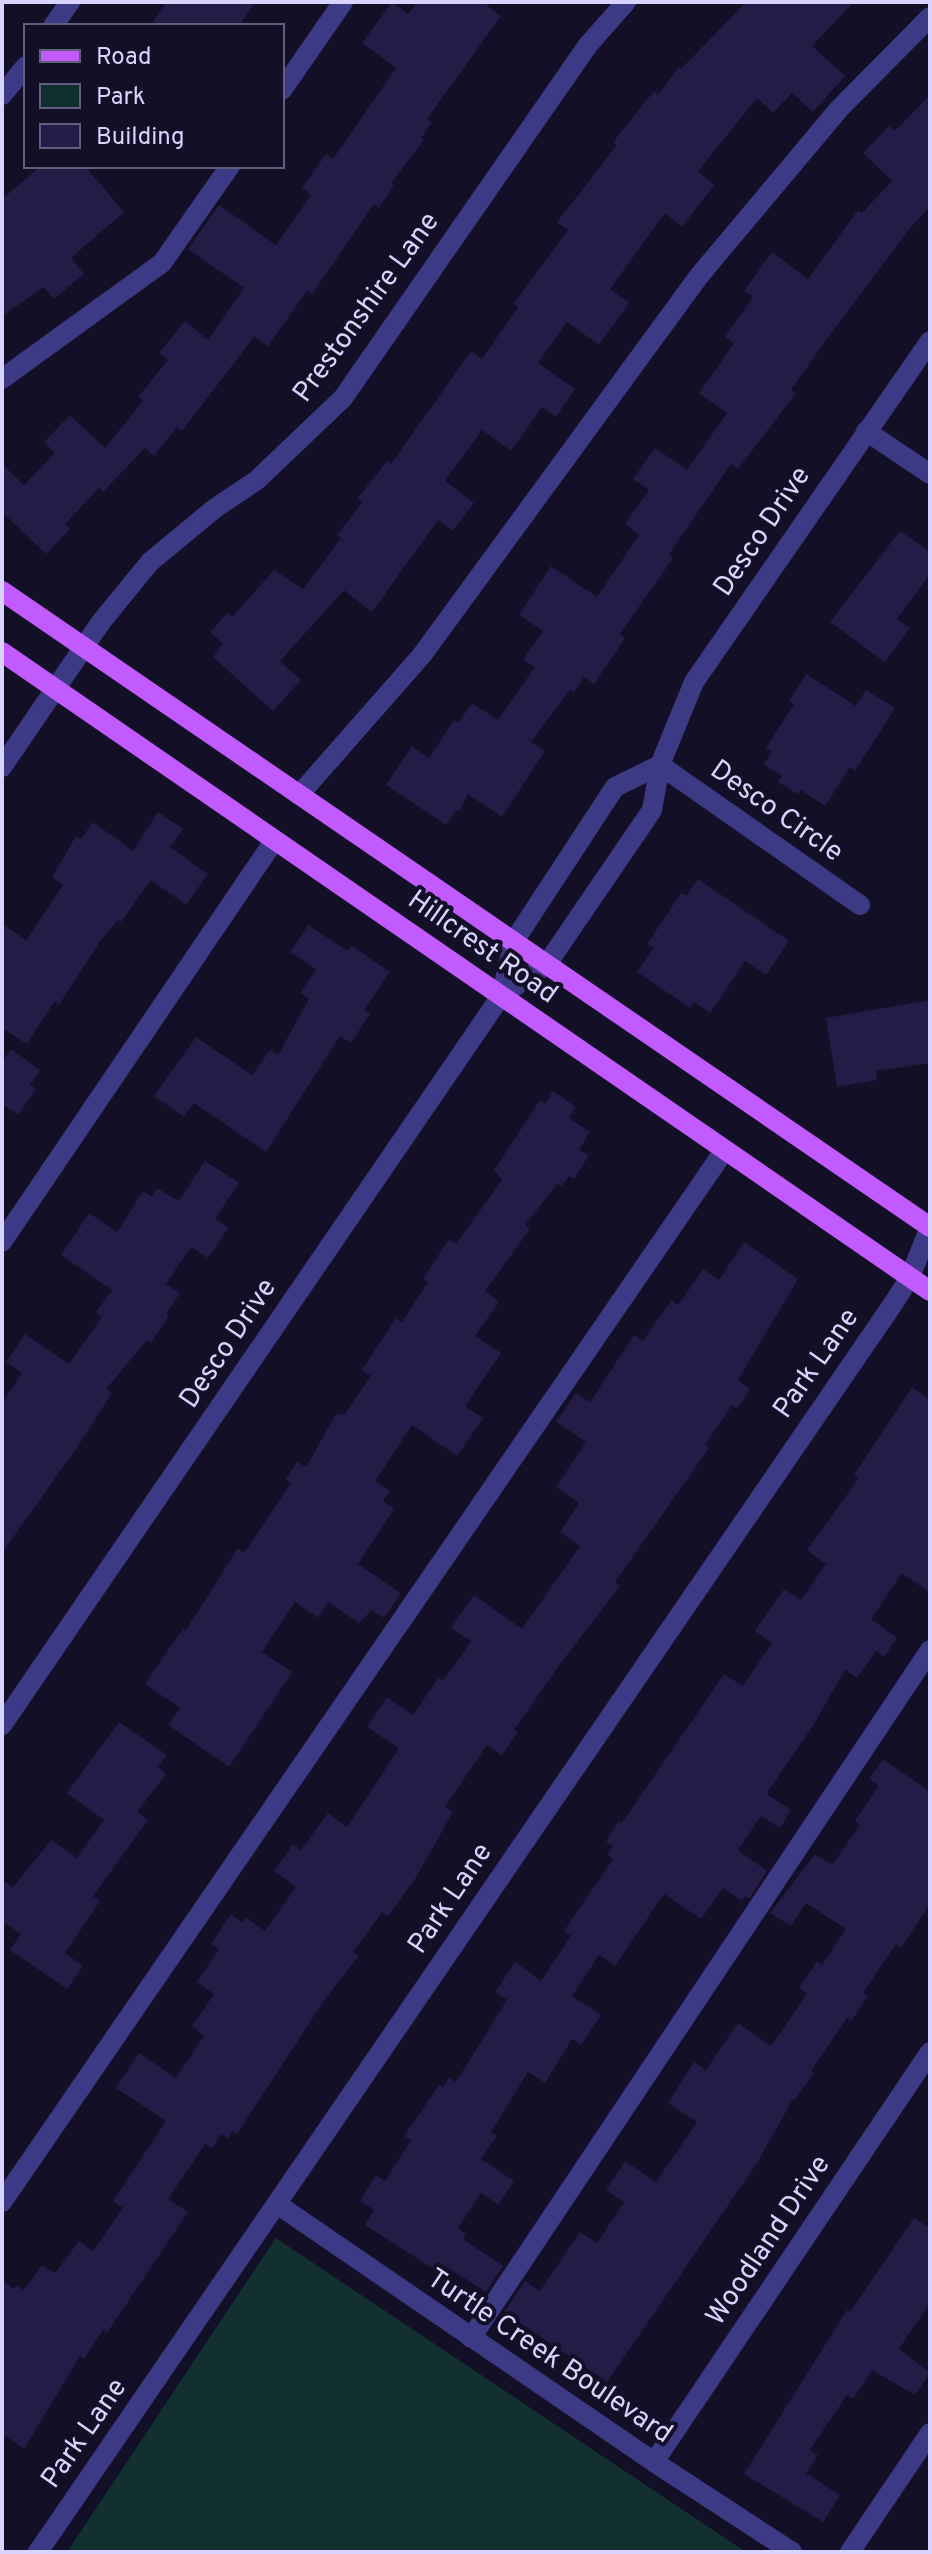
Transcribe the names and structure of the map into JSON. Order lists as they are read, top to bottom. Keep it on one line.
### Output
{"streets":{"main road":["Hillcrest Road"],"street":["Prestonshire Lane","Desco Drive","Desco Circle","Park Lane","Woodland Drive","Turtle Creek Boulevard"]},"crossings":[["Prestonshire Lane","Hillcrest Road"],["Desco Drive","Desco Circle"],["Desco Drive","Hillcrest Road"],["Hillcrest Road","Park Lane"],["Park Lane","Turtle Creek Boulevard"],["Woodland Drive","Turtle Creek Boulevard"]],"legend":["Road","Park","Building"]}
